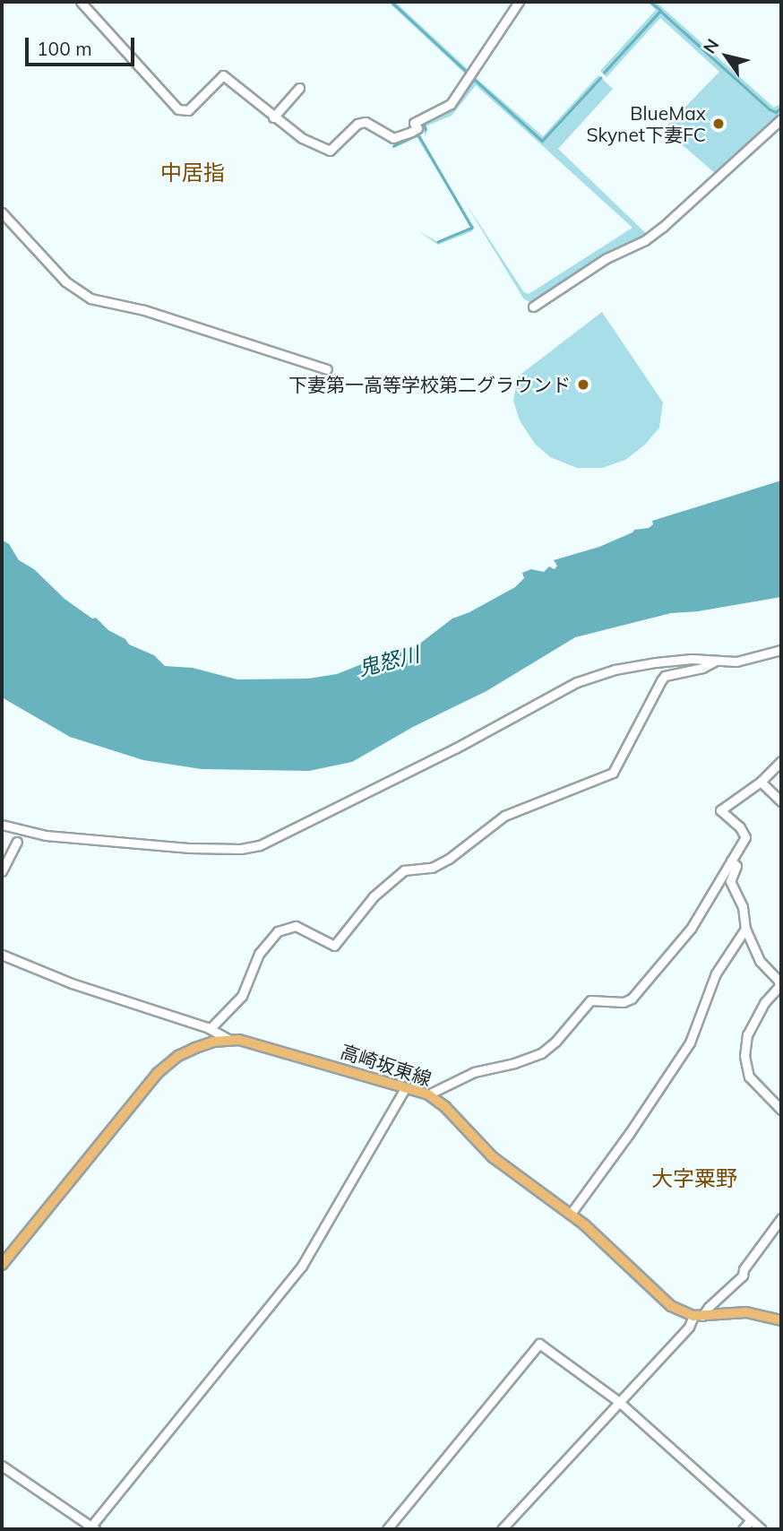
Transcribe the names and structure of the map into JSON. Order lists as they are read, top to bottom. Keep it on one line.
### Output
{"streets":{"main road":["高崎坂東線"]},"districts":["中居指","大字粟野"],"water":["鬼怒川"],"places":["BlueMax Skynet下妻FC","下妻第一高等学校第二グラウンド"],"scale_bar":"100 m","north":"top left"}
